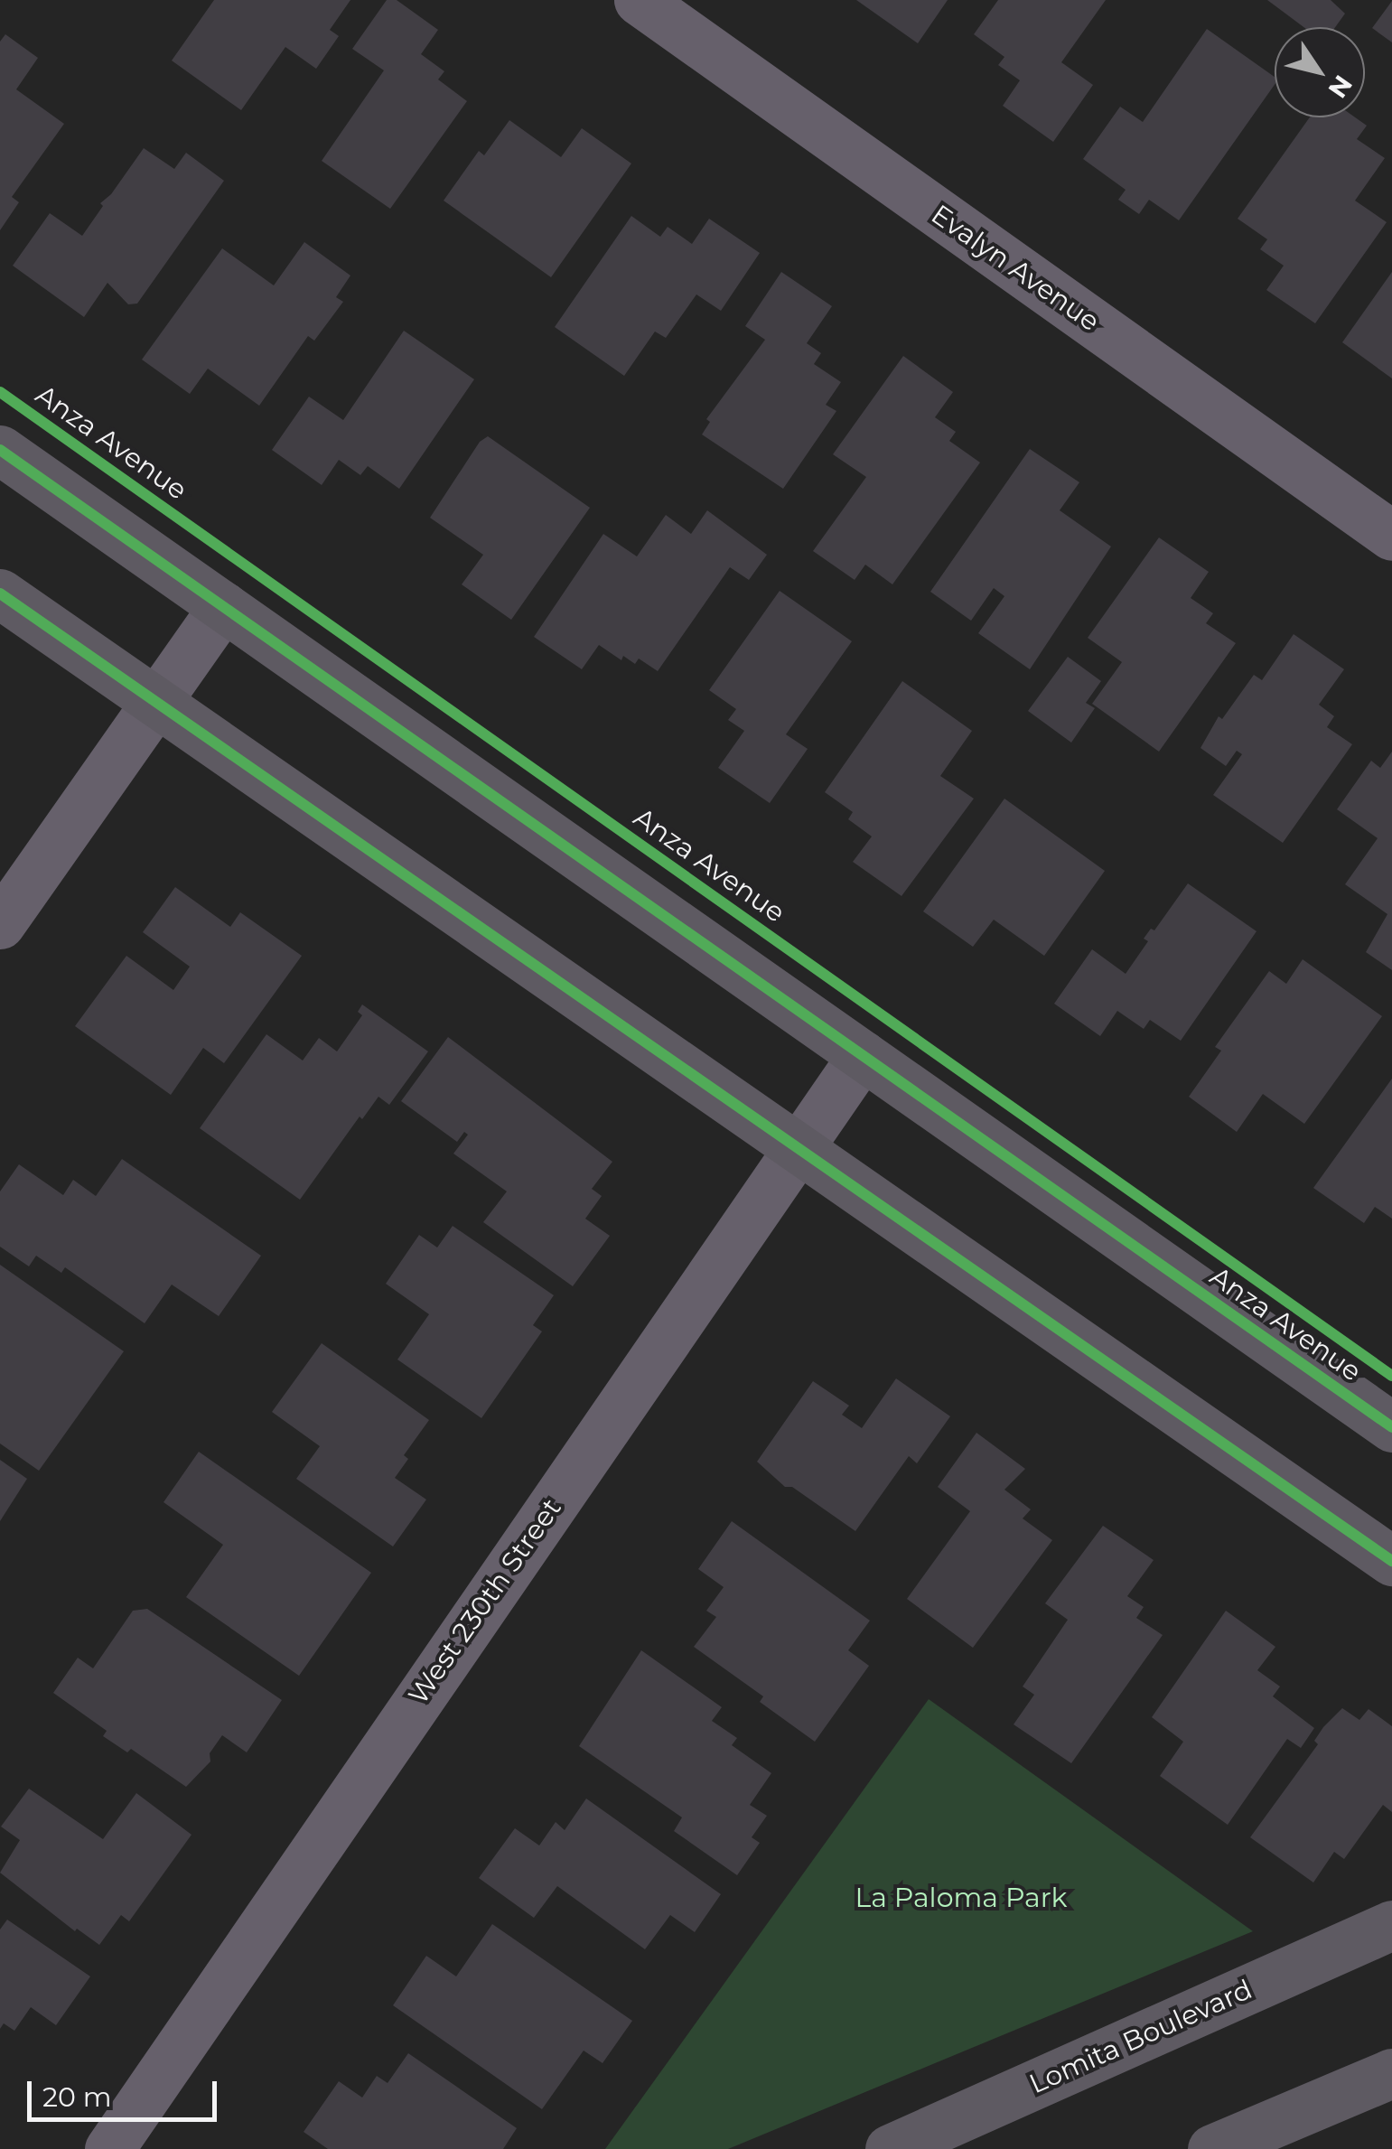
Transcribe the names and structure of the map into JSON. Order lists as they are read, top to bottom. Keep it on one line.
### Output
{"streets":{"main road":["Anza Avenue","Lomita Boulevard"],"street":["Evalyn Avenue","West 230th Street"]},"crossings":[["Anza Avenue","West 230th Street"]],"parks":["La Paloma Park"],"scale_bar":"20 m","north":"bottom right"}
